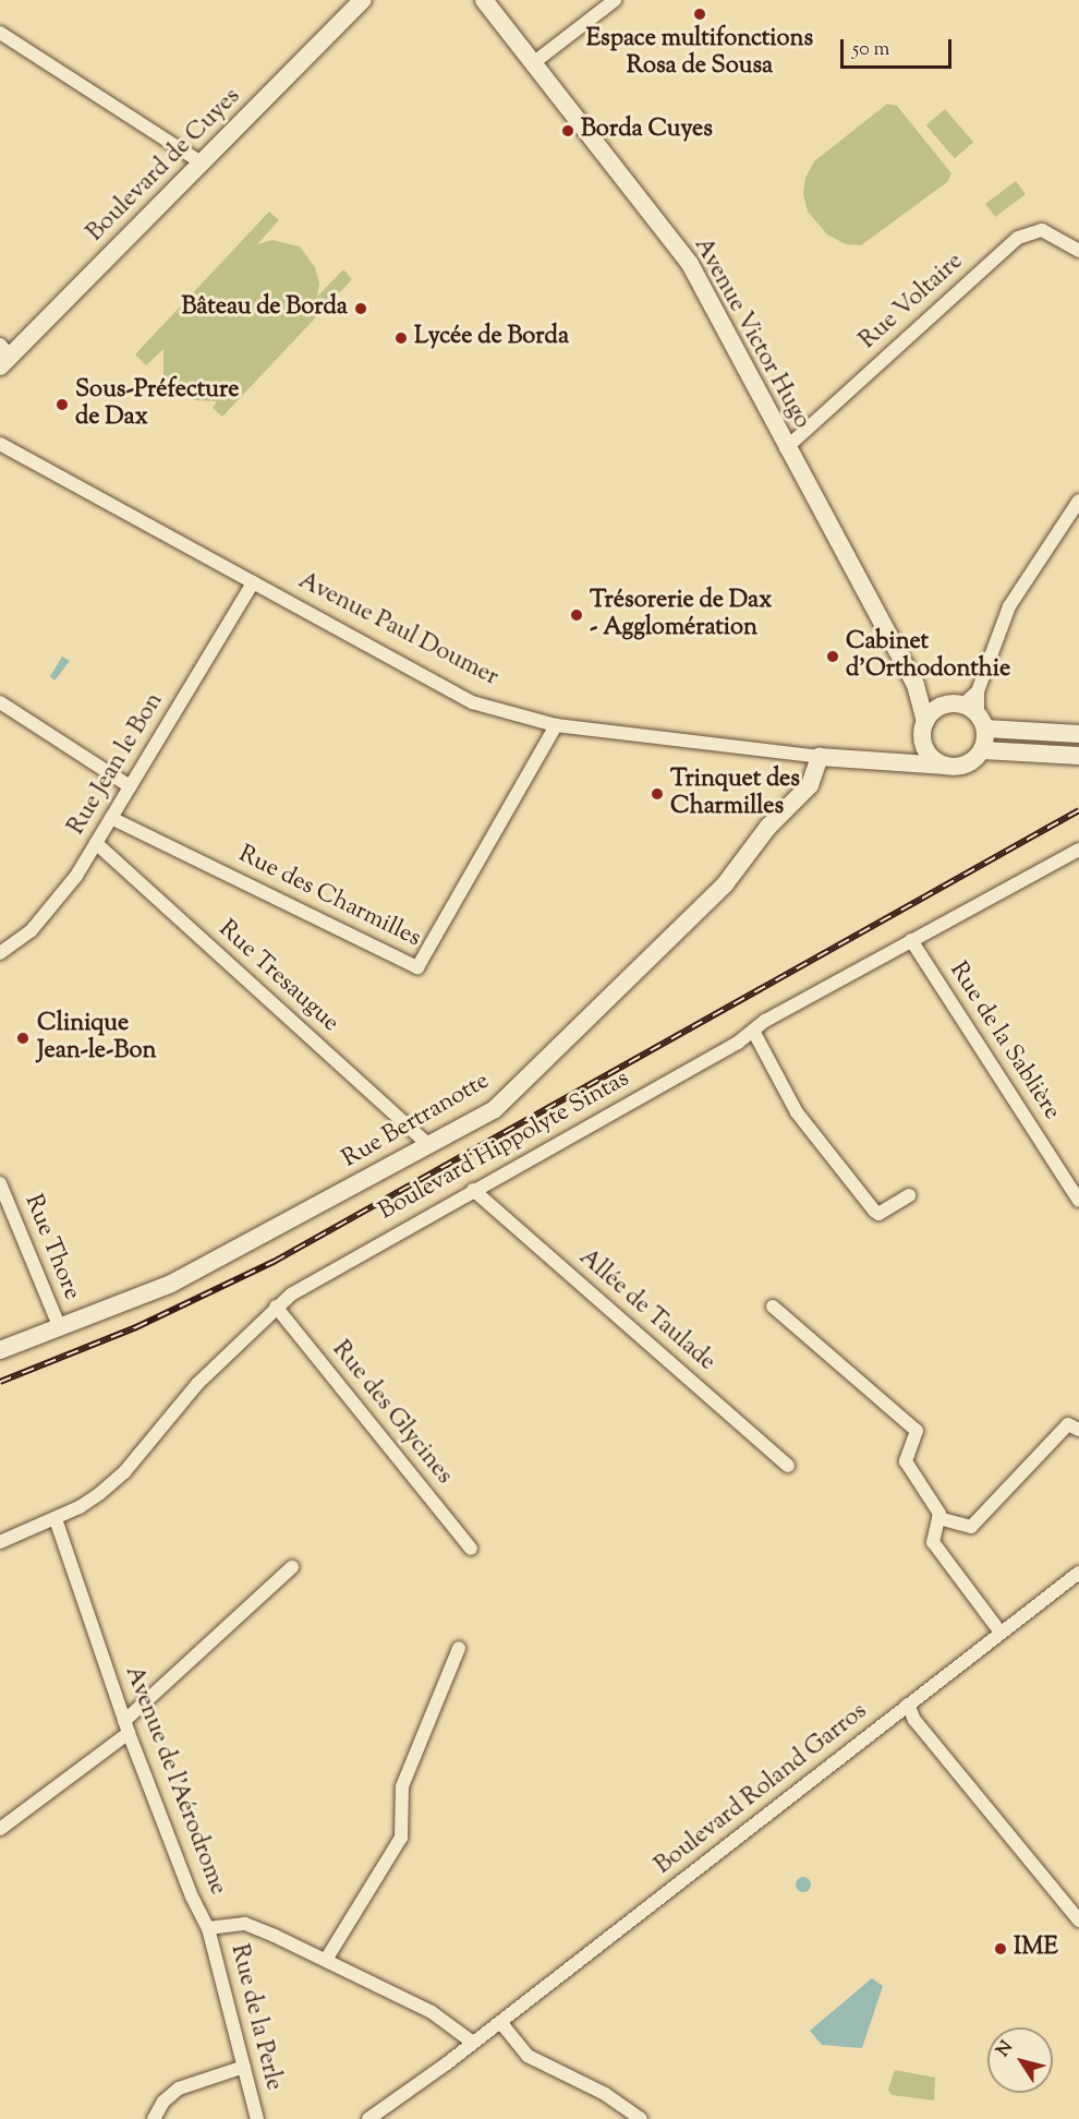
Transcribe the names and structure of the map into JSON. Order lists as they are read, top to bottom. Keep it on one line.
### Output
{"streets":{"street":["Boulevard de Cuyes","Rue Voltaire","Avenue Victor Hugo","Avenue Paul Doumer","Rue Jean le Bon","Rue des Charmilles","Rue Tresaugue","Rue de la Sablière","Rue Bertranotte","Boulevard Hippolyte Sintas","Rue Thore","Allée de Taulade","Rue des Glycines","Avenue de l'Aérodrome","Boulevard Roland Garros","Rue de la Perle"]},"crossings":[["Rue Voltaire","Avenue Victor Hugo"],["Avenue Victor Hugo","Avenue Paul Doumer"],["Avenue Paul Doumer","Rue Jean le Bon"],["Avenue Paul Doumer","Rue des Charmilles"],["Avenue Paul Doumer","Rue Bertranotte"],["Rue Jean le Bon","Rue des Charmilles"],["Rue Jean le Bon","Rue Tresaugue"],["Rue Tresaugue","Rue Bertranotte"],["Rue de la Sablière","Boulevard Hippolyte Sintas"],["Rue Bertranotte","Rue Thore"],["Boulevard Hippolyte Sintas","Allée de Taulade"],["Boulevard Hippolyte Sintas","Rue des Glycines"],["Boulevard Hippolyte Sintas","Avenue de l'Aérodrome"],["Avenue de l'Aérodrome","Boulevard Roland Garros"],["Avenue de l'Aérodrome","Rue de la Perle"]],"places":["Espace multifonctions Rosa de Sousa","Borda Cuyes","Bâteau de Borda","Lycée de Borda","Sous-Préfecture de Dax","Trésorerie de Dax - Agglomération","Cabinet d'Orthodonthie","Trinquet des Charmilles","Clinique Jean-le-Bon","IME"],"scale_bar":"50 m","north":"top left"}
